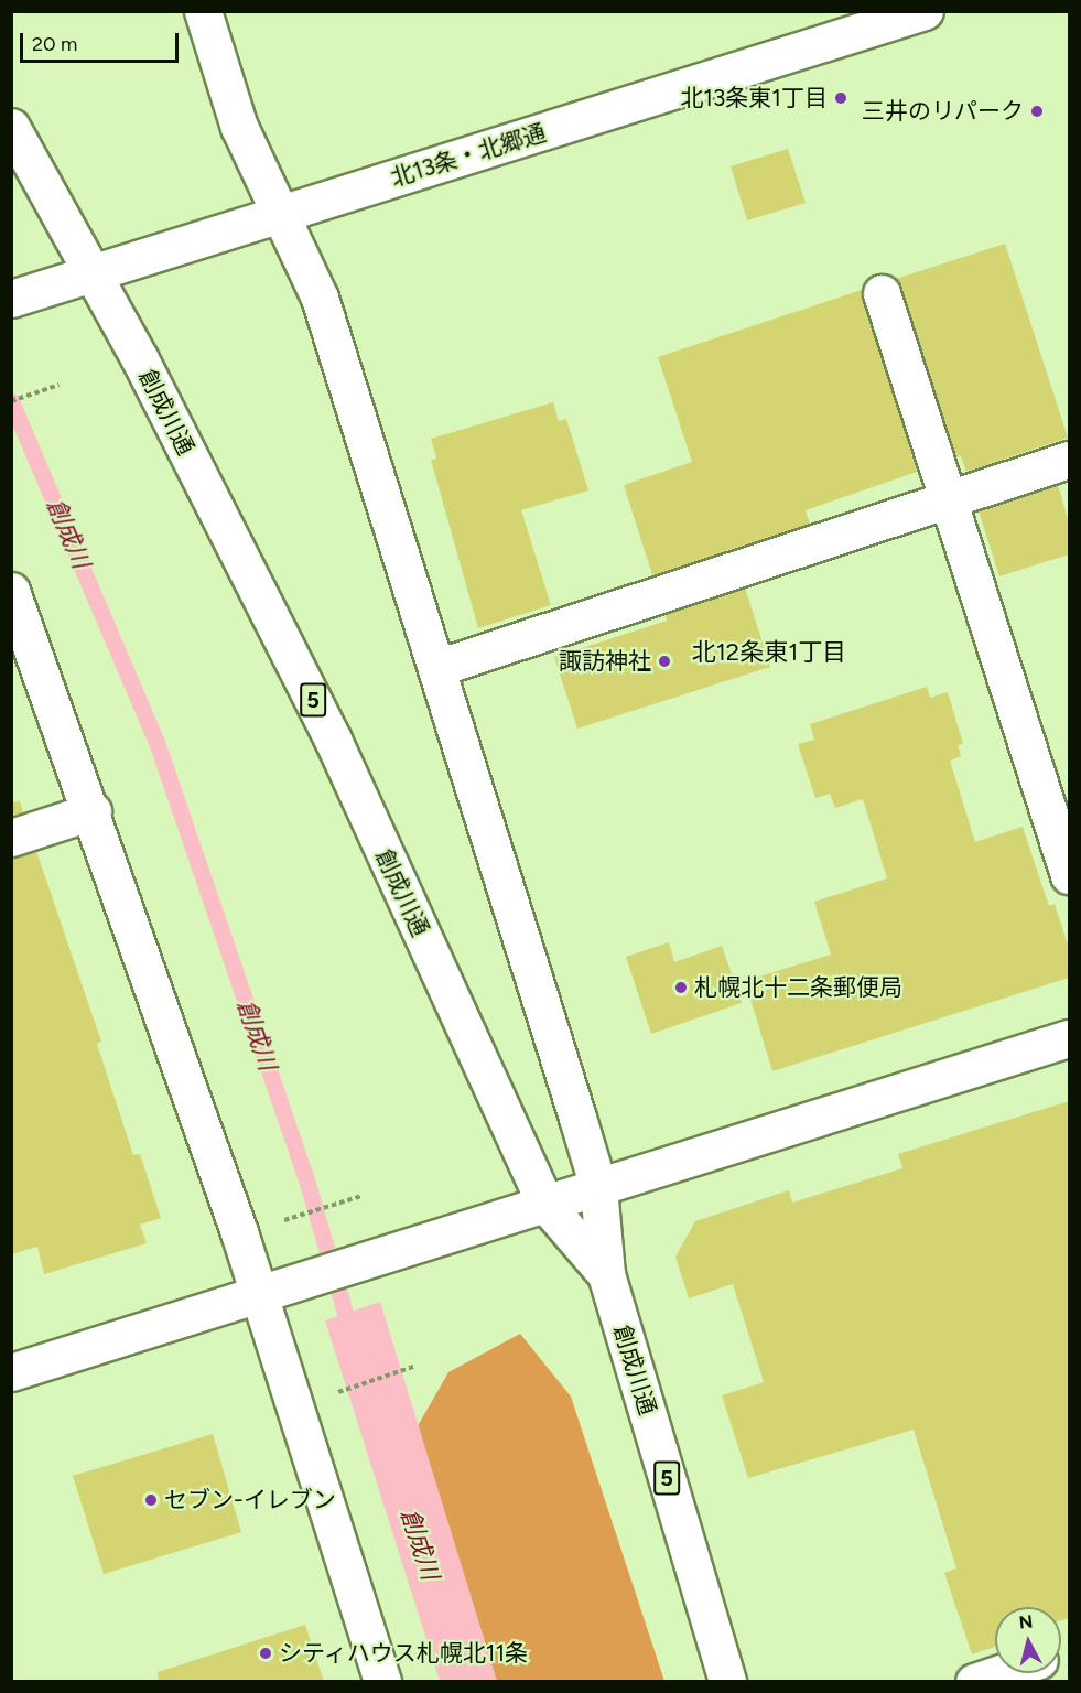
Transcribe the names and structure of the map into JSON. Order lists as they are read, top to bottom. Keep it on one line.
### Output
{"streets":{"main road":["北13条・北郷通","創成川通","5"]},"crossings":[["北13条・北郷通","創成川通"]],"districts":["北12条東1丁目"],"water":["創成川"],"places":["北13条東1丁目","三井のリパーク","諏訪神社","札幌北十二条郵便局","セブン-イレブン","シティハウス札幌北11条"],"scale_bar":"20 m","north":"top"}
